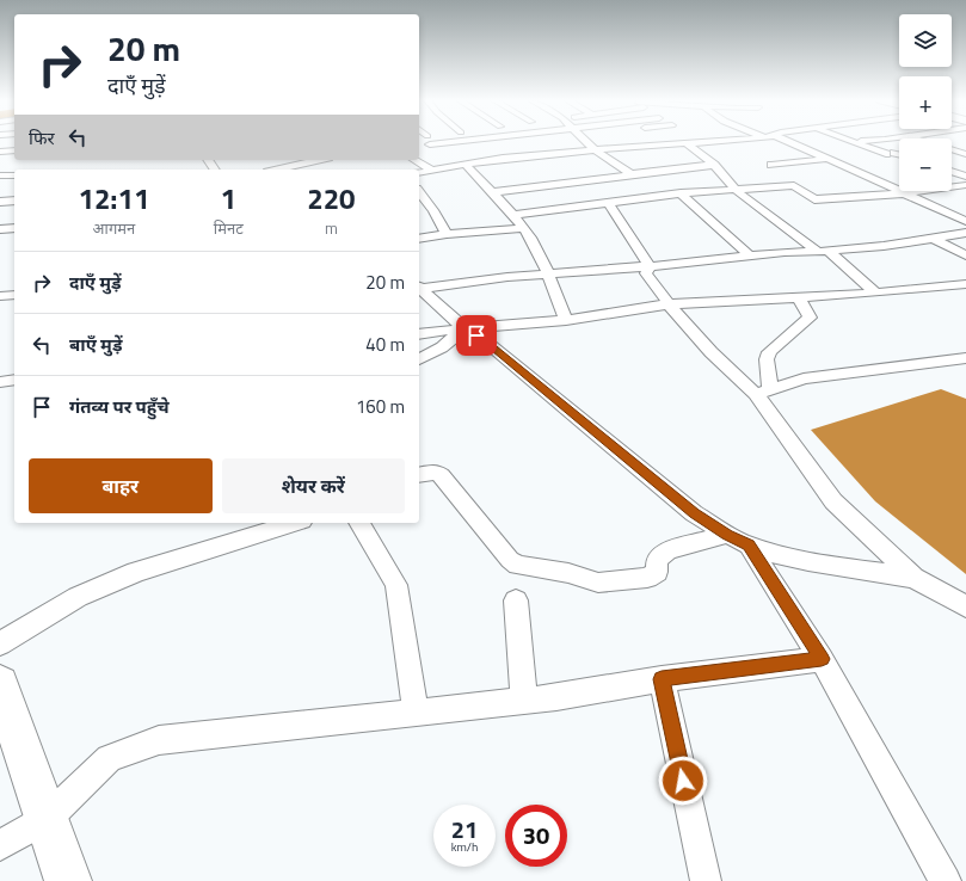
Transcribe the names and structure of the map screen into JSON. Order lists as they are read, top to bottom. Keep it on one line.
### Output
{"page":{"map_buttons":["+","−"],"turn":["20 m","दाएँ मुड़ें"],"then":"फिर","eta":["12:11","आगमन","1","मिनट","220","m"],"list":[{"name":"दाएँ मुड़ें","value":"20 m"},{"name":"बाएँ मुड़ें","value":"40 m"},{"name":"गंतव्य पर पहुँचे","value":"160 m"}],"buttons":["बाहर","शेयर करें"],"speed":"21 km/h","limit":"30"}}
